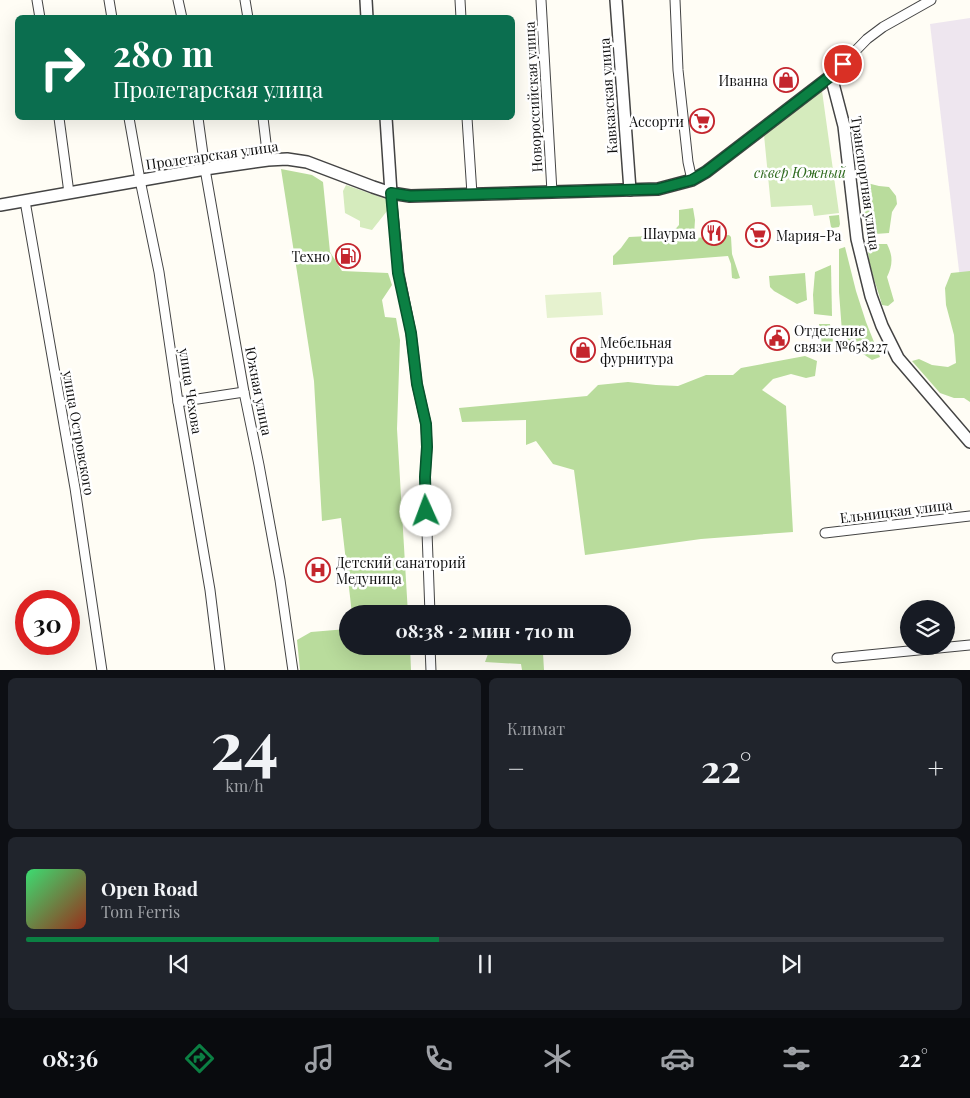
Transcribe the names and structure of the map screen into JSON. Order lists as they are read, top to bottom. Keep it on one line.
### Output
{"streets":{"street":["Кавказская улица","Новороссийская улица","Пролетарская улица","Транспортная улица","улица Чехова","Южная улица","улица Островского","Ельницкая улица"]},"crossings":[["Кавказская улица","Пролетарская улица"],["Новороссийская улица","Пролетарская улица"],["Пролетарская улица","Транспортная улица"],["Пролетарская улица","улица Чехова"],["Пролетарская улица","Южная улица"],["Пролетарская улица","улица Островского"]],"parks":["сквер Южный"],"places":{"shop":["Иванна","Мебельная фурнитура"],"supermarket":["Ассорти","Мария-Ра"],"restaurant":["Шаурма"],"fuel station":["Техно"],"public building":["Отделение связи №658227"],"hospital":["Детский санаторий Медуница"]},"page":{"turn":["280 m","Пролетарская улица"],"limit":"30","trip":"08:38 · 2 мин · 710 m","tile":[["24","km/h"],"Климат"],"heat":["−","22°","+"],"song":["Open Road","Tom Ferris"],"tabs":["08:36","22°"]}}
